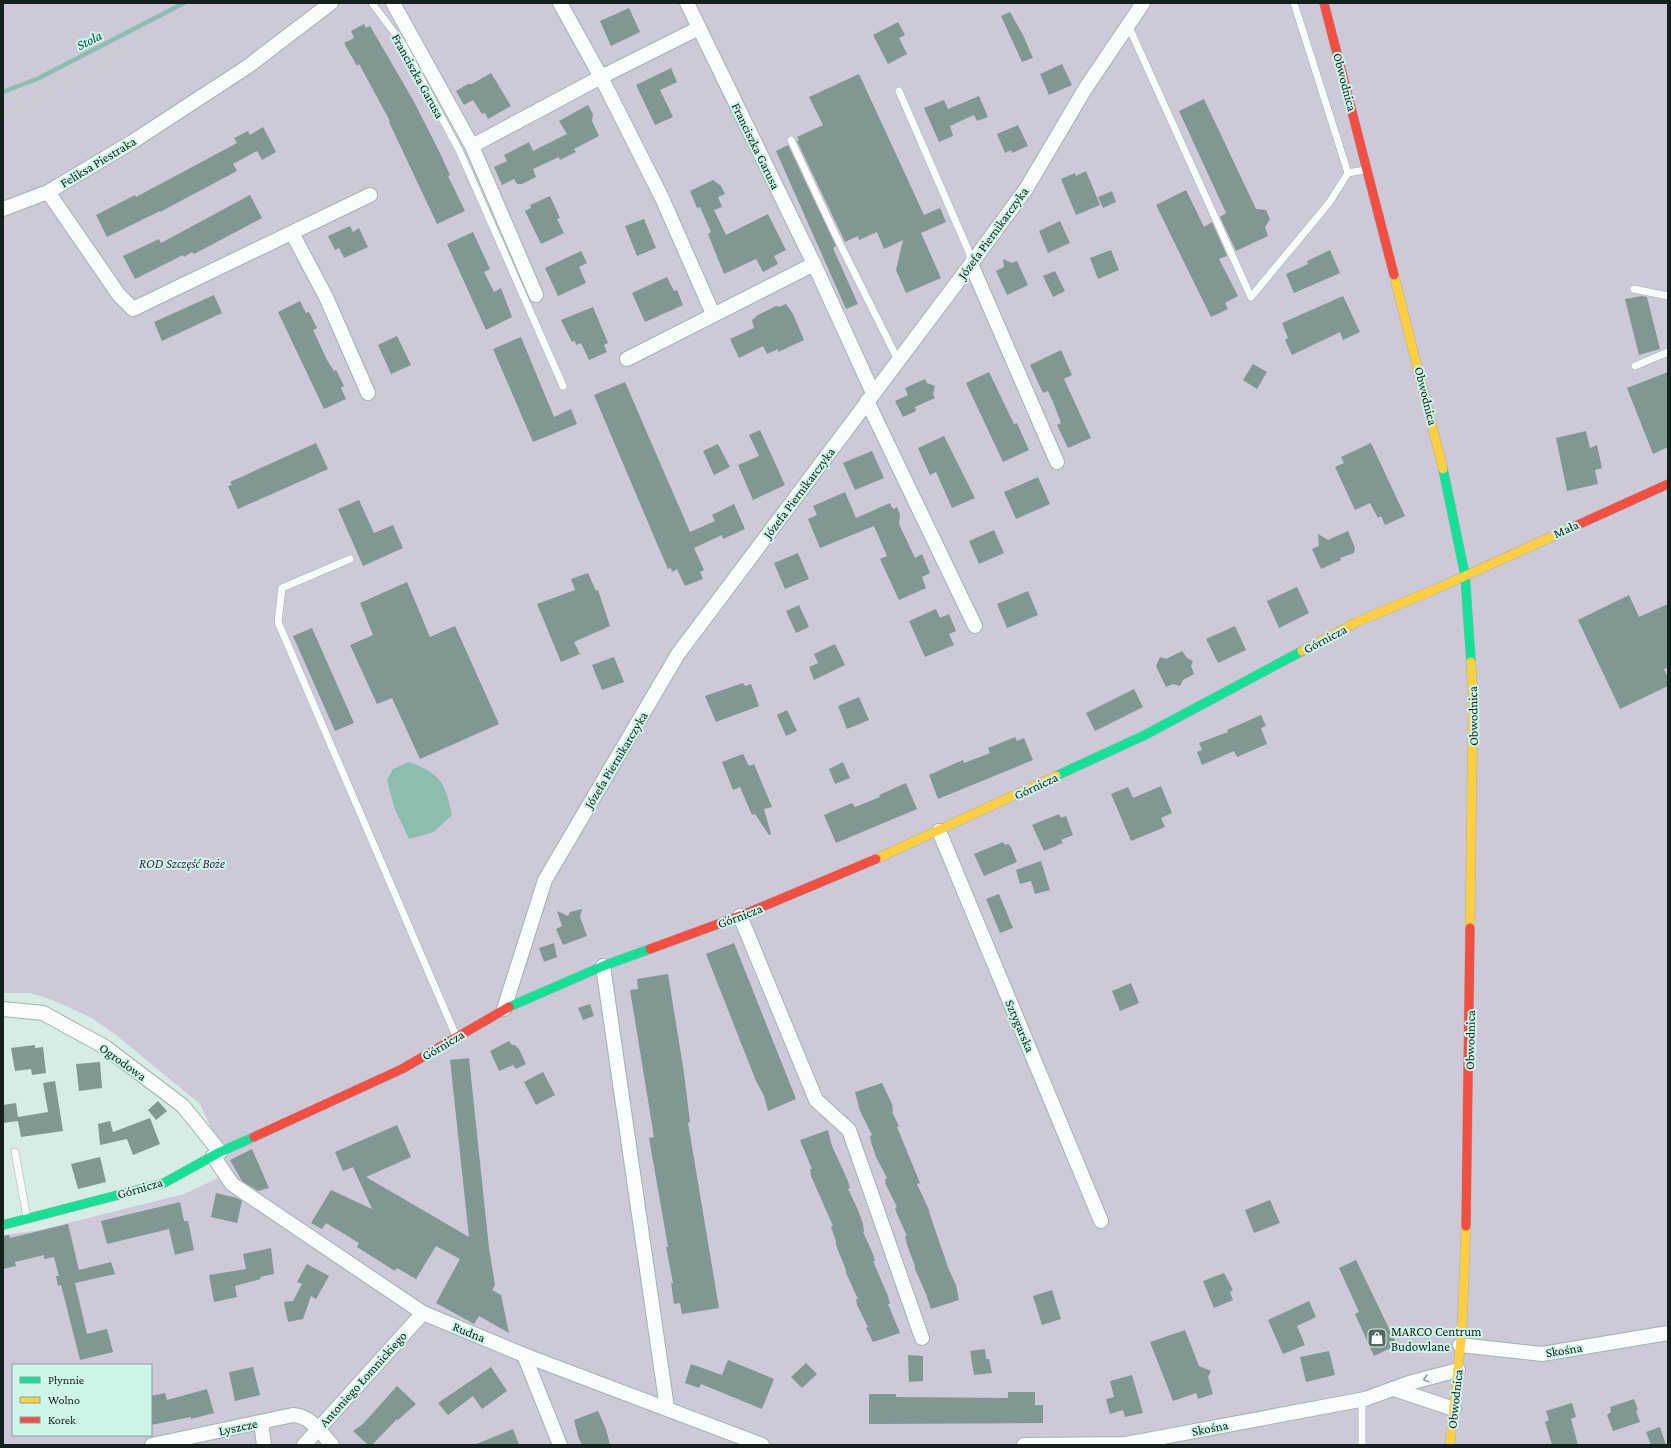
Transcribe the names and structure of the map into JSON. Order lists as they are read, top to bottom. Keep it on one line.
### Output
{"streets":{"main road":["Obwodnica","Mała","Górnicza"],"street":["Franciszka Garusa","Feliksa Piestraka","Józefa Piernikarczyka","Sztygarska","Ogrodowa","Rudna","Skośna","Antoniego Łomnickiego","Lyszcze"]},"crossings":[["Franciszka Garusa","Józefa Piernikarczyka"],["Obwodnica","Mała"],["Obwodnica","Górnicza"],["Obwodnica","Skośna"],["Józefa Piernikarczyka","Górnicza"],["Mała","Górnicza"],["Górnicza","Sztygarska"],["Górnicza","Ogrodowa"],["Górnicza","Rudna"],["Ogrodowa","Rudna"],["Rudna","Antoniego Łomnickiego"],["Antoniego Łomnickiego","Lyszcze"]],"water":["Stoła"],"parks":["ROD Szczęść Boże"],"places":{"shop":["MARCO Centrum Budowlane"]},"legend":["Płynnie","Wolno","Korek"]}
